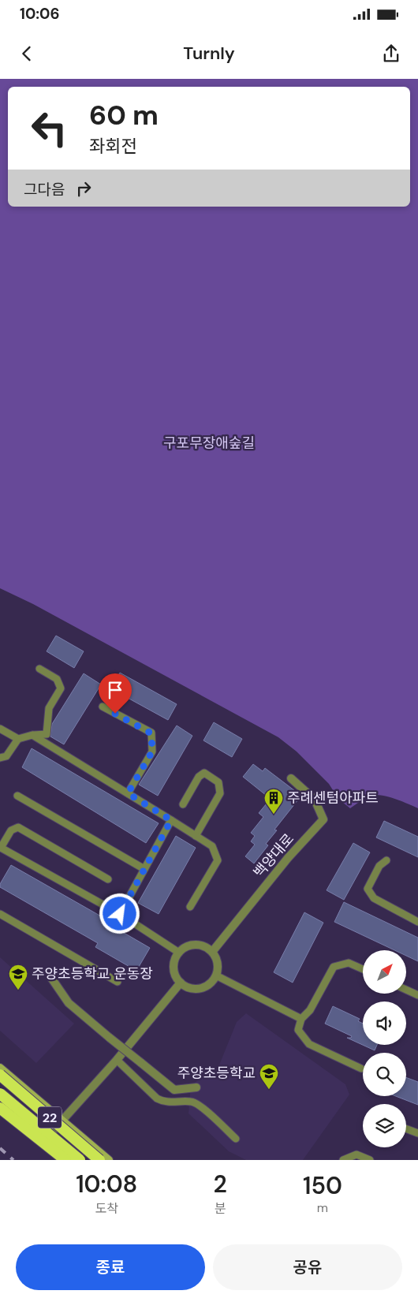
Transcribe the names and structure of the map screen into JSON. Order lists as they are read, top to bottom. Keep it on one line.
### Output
{"streets":{"highway":["22"],"street":["백양대로"]},"parks":["구포무장애숲길"],"places":{"building":["주례센텀아파트"],"school or university":["주양초등학교 운동장","주양초등학교"]},"north":"top right","page":{"status":"10:06","header":"Turnly","turn":["60 m","좌회전"],"then":"그다음","eta":["10:08","도착","2","분","150","m"],"buttons":["종료","공유"]}}
